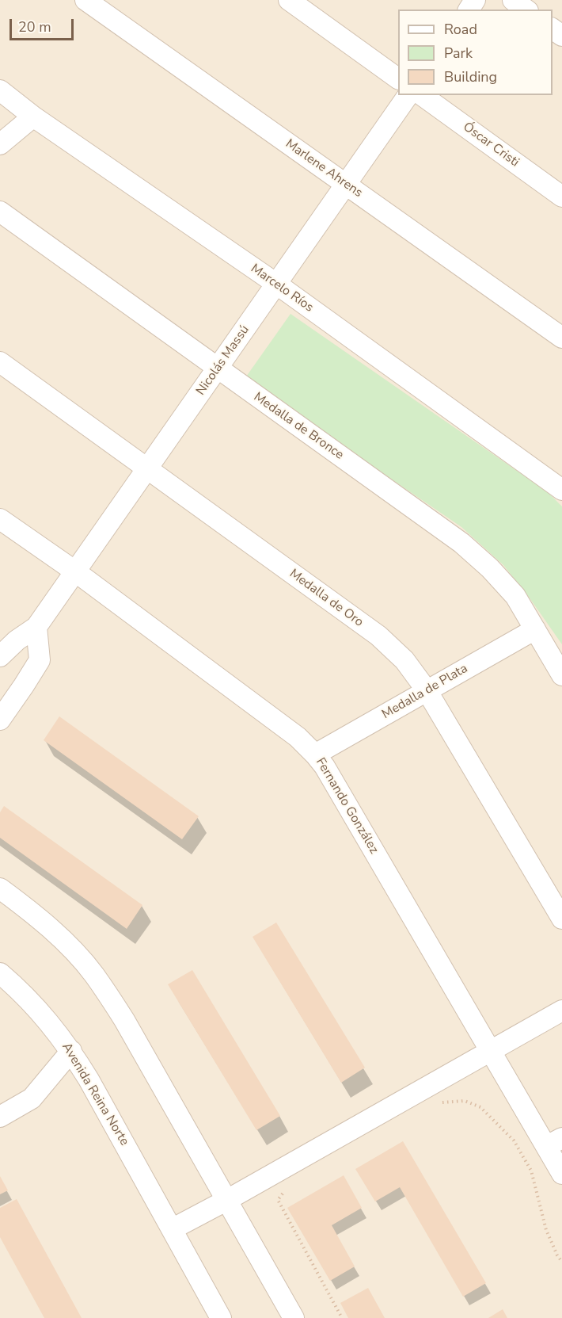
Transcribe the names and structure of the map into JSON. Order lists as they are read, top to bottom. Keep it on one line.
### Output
{"streets":{"street":["Óscar Cristi","Marlene Ahrens","Marcelo Ríos","Nicolás Massú","Medalla de Bronce","Medalla de Oro","Medalla de Plata","Fernando González","Avenida Reina Norte"]},"crossings":[["Marlene Ahrens","Nicolás Massú"],["Marcelo Ríos","Nicolás Massú"],["Nicolás Massú","Medalla de Bronce"],["Nicolás Massú","Medalla de Oro"],["Nicolás Massú","Fernando González"],["Medalla de Bronce","Medalla de Plata"],["Medalla de Oro","Medalla de Plata"],["Medalla de Plata","Fernando González"]],"legend":["Road","Park","Building"],"scale_bar":"20 m"}
